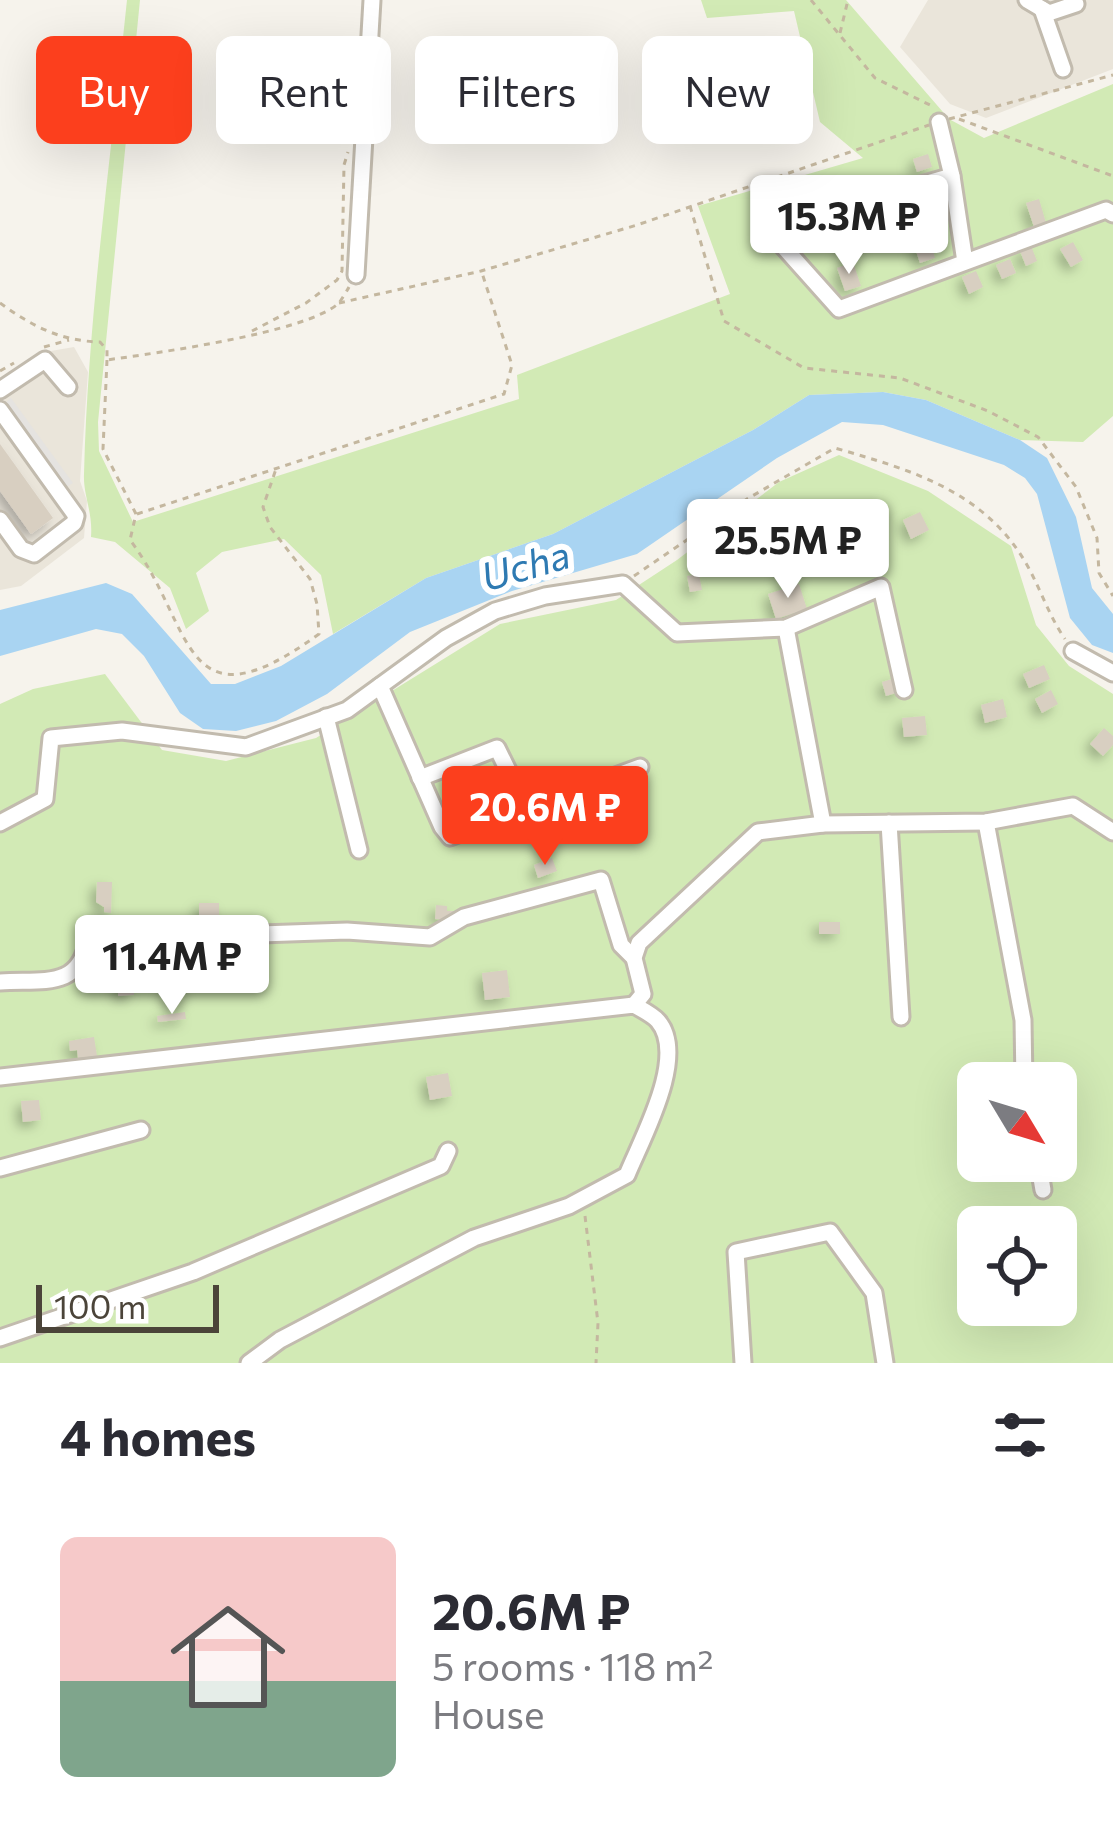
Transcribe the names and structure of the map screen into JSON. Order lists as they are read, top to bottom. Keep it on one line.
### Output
{"water":["Ucha"],"scale_bar":"100 m","north":"bottom right","page":{"chip":["Buy","Rent","Filters","New"],"price":["15.3M ₽","25.5M ₽","20.6M ₽","11.4M ₽"],"scale":"100 m","heading":"4 homes","list":[{"name":"20.6M ₽","note":"5 rooms · 118 m² · House"}]}}
